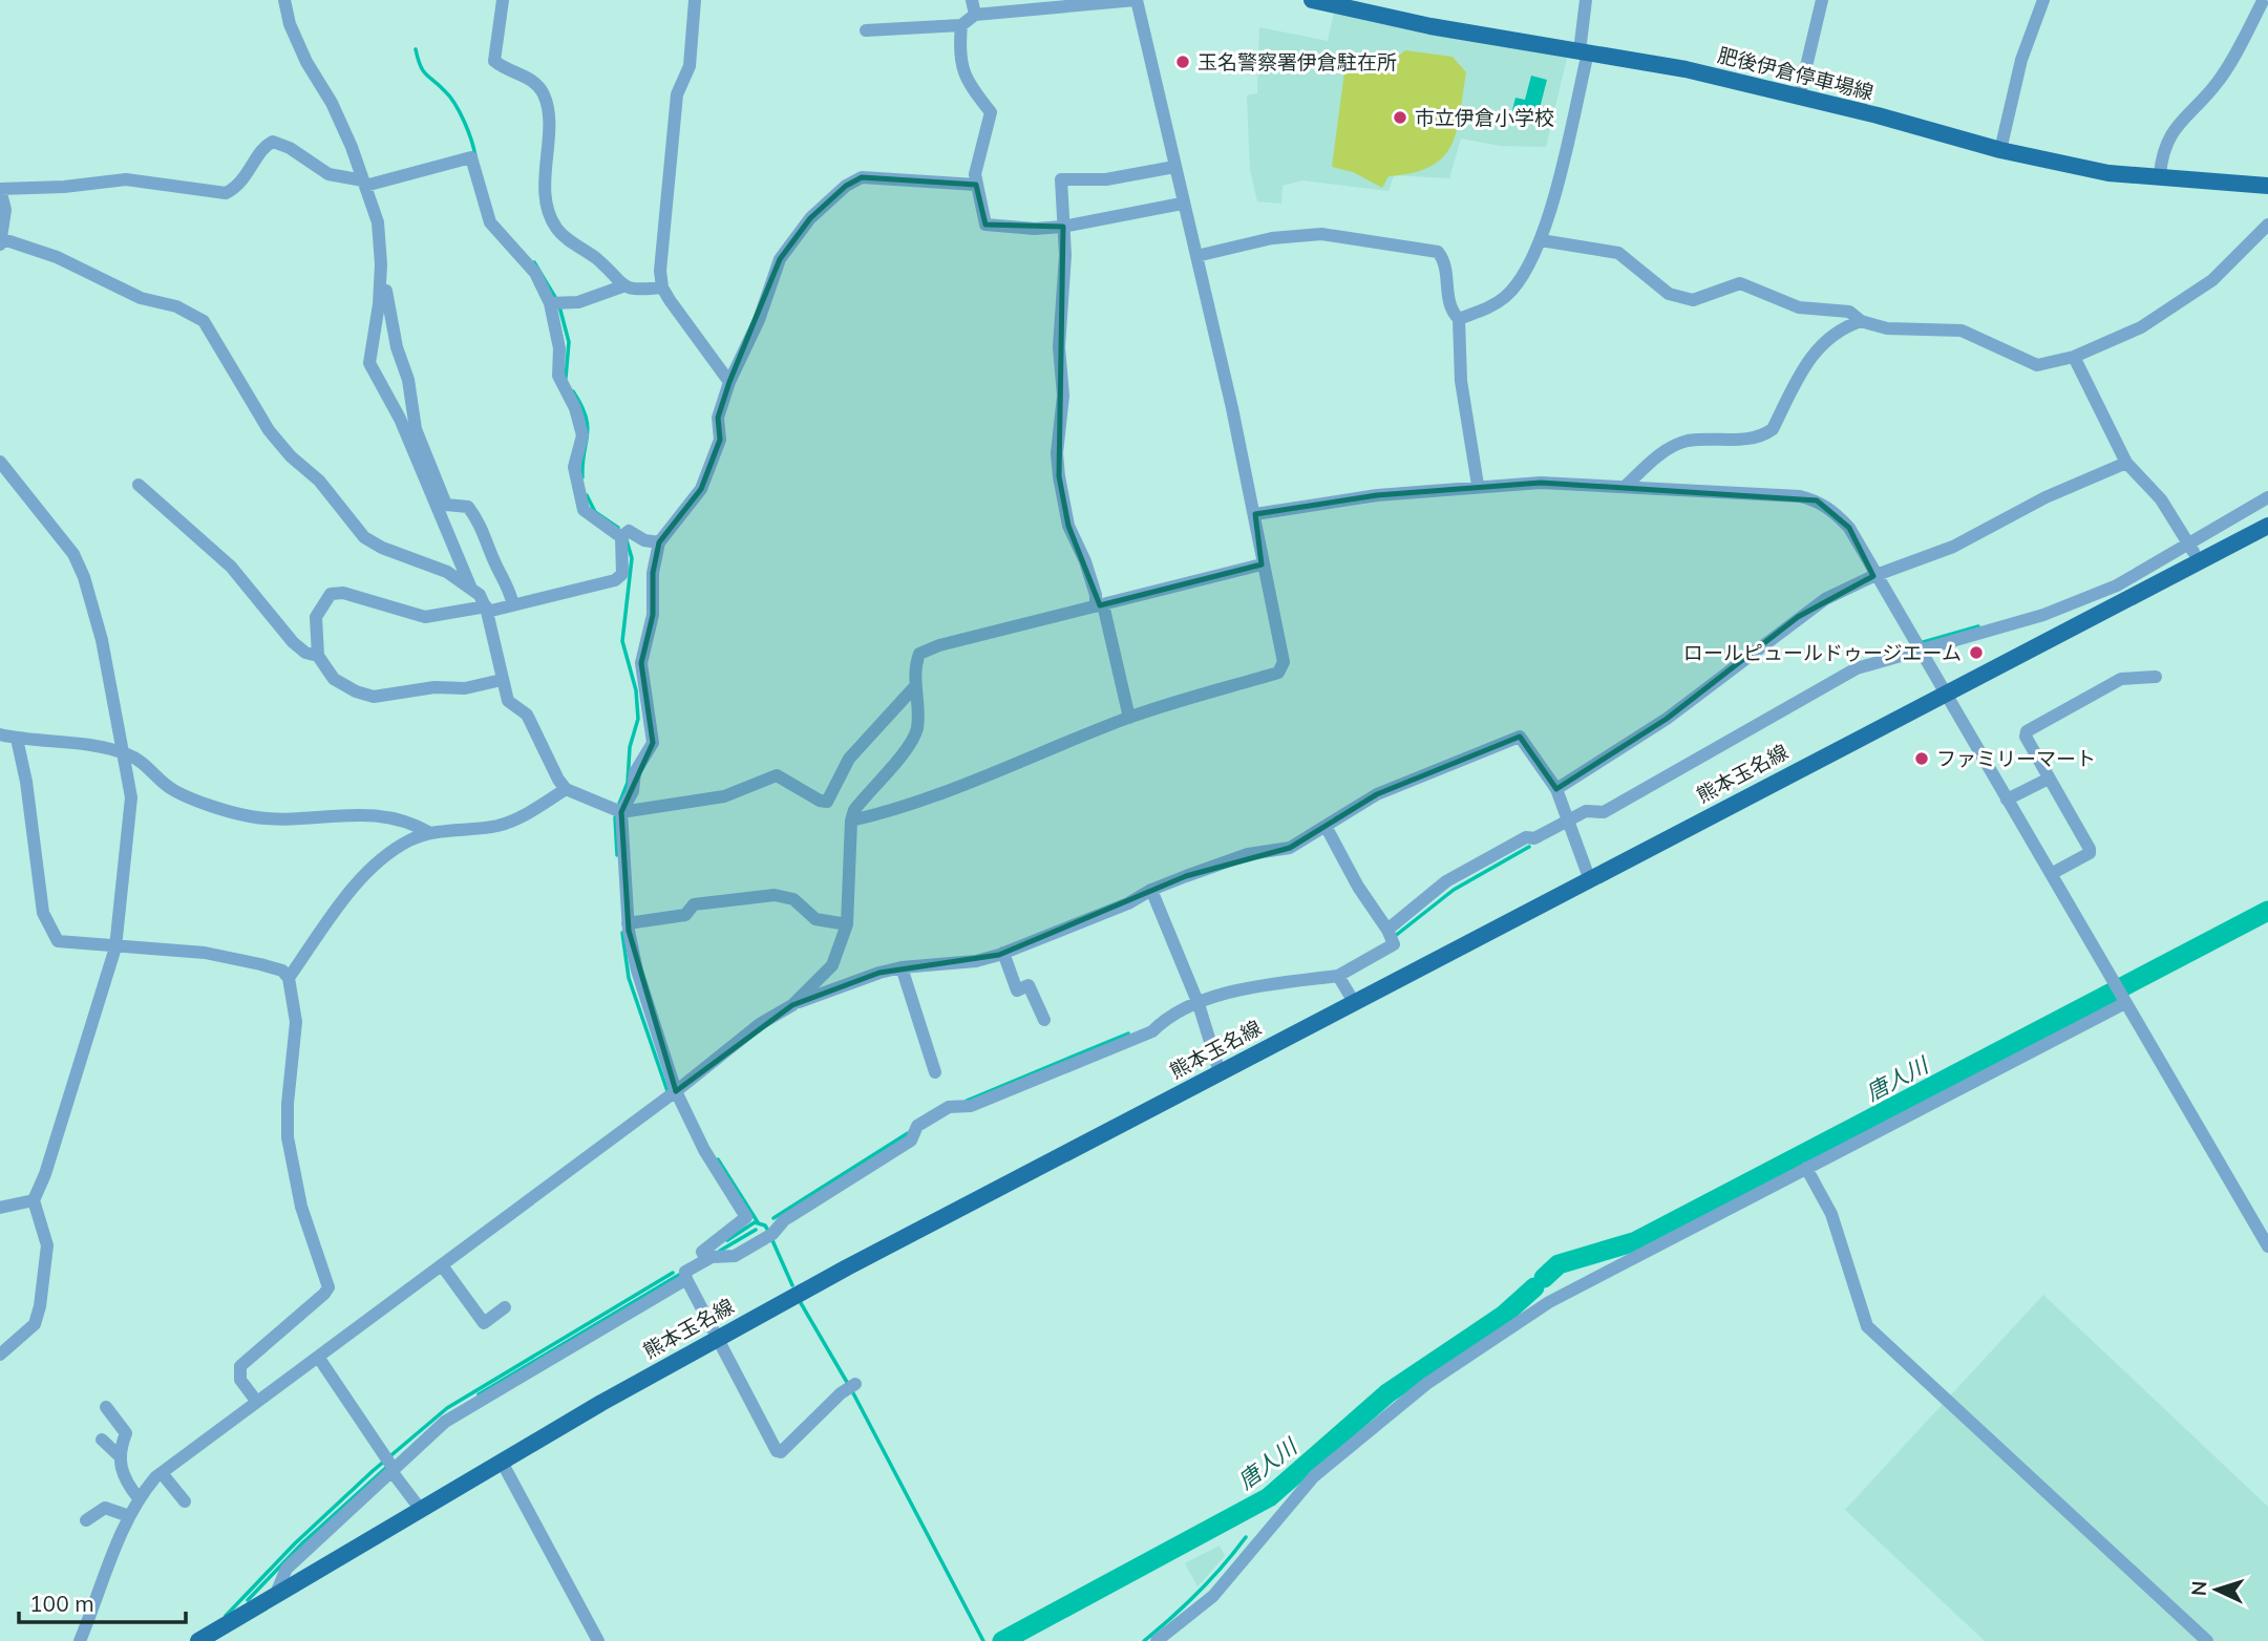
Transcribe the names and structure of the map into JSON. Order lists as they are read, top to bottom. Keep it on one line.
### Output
{"streets":{"main road":["肥後伊倉停車場線","熊本玉名線"]},"water":["唐人川"],"places":["玉名警察署伊倉駐在所","市立伊倉小学校","ロールピュールドゥージエーム","ファミリーマート"],"scale_bar":"100 m","north":"left"}
